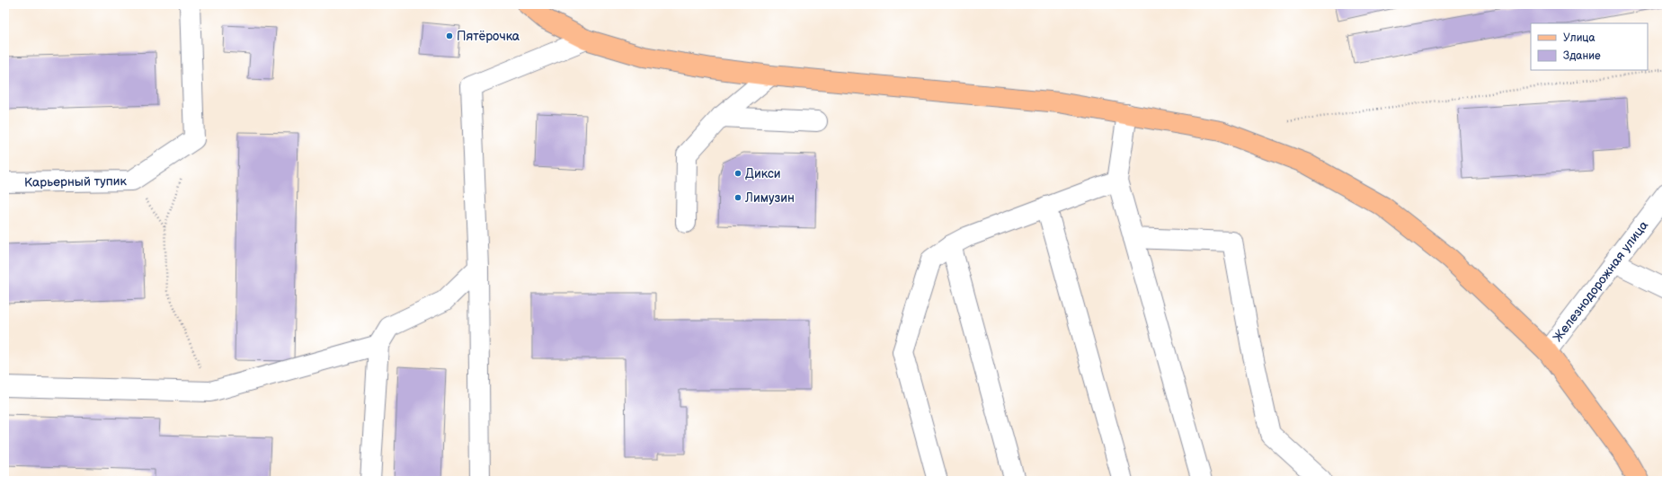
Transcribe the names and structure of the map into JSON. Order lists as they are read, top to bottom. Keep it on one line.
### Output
{"streets":{"street":["Карьерный тупик","Железнодорожная улица"]},"places":["Пятёрочка","Дикси","Лимузин"],"legend":["Улица","Здание"]}
